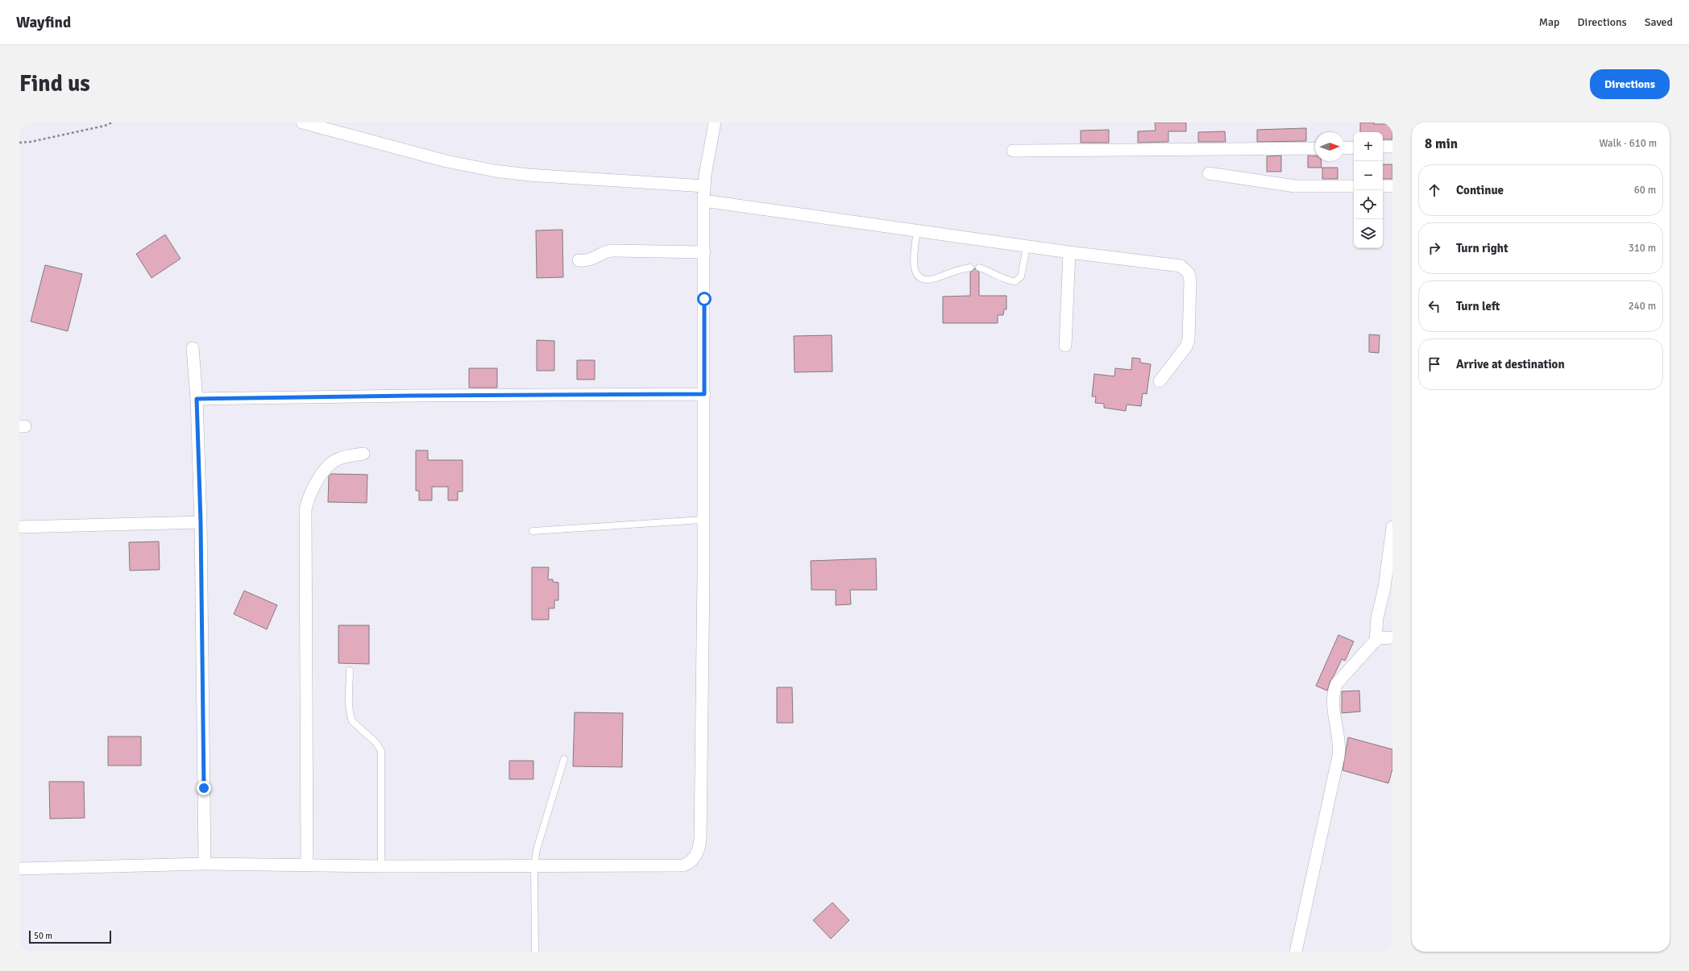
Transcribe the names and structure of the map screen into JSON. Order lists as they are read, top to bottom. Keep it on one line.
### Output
{"scale_bar":"50 m","north":"right","page":{"header":"Wayfind","nav":["Map","Directions","Saved"],"buttons":"Directions","title":"Find us","heading":["8 min","Walk · 610 m"],"map_buttons":["+","−"],"list":[["Continue","60 m"],["Turn right","310 m"],["Turn left","240 m"],"Arrive at destination"],"scale":"50 m"}}
